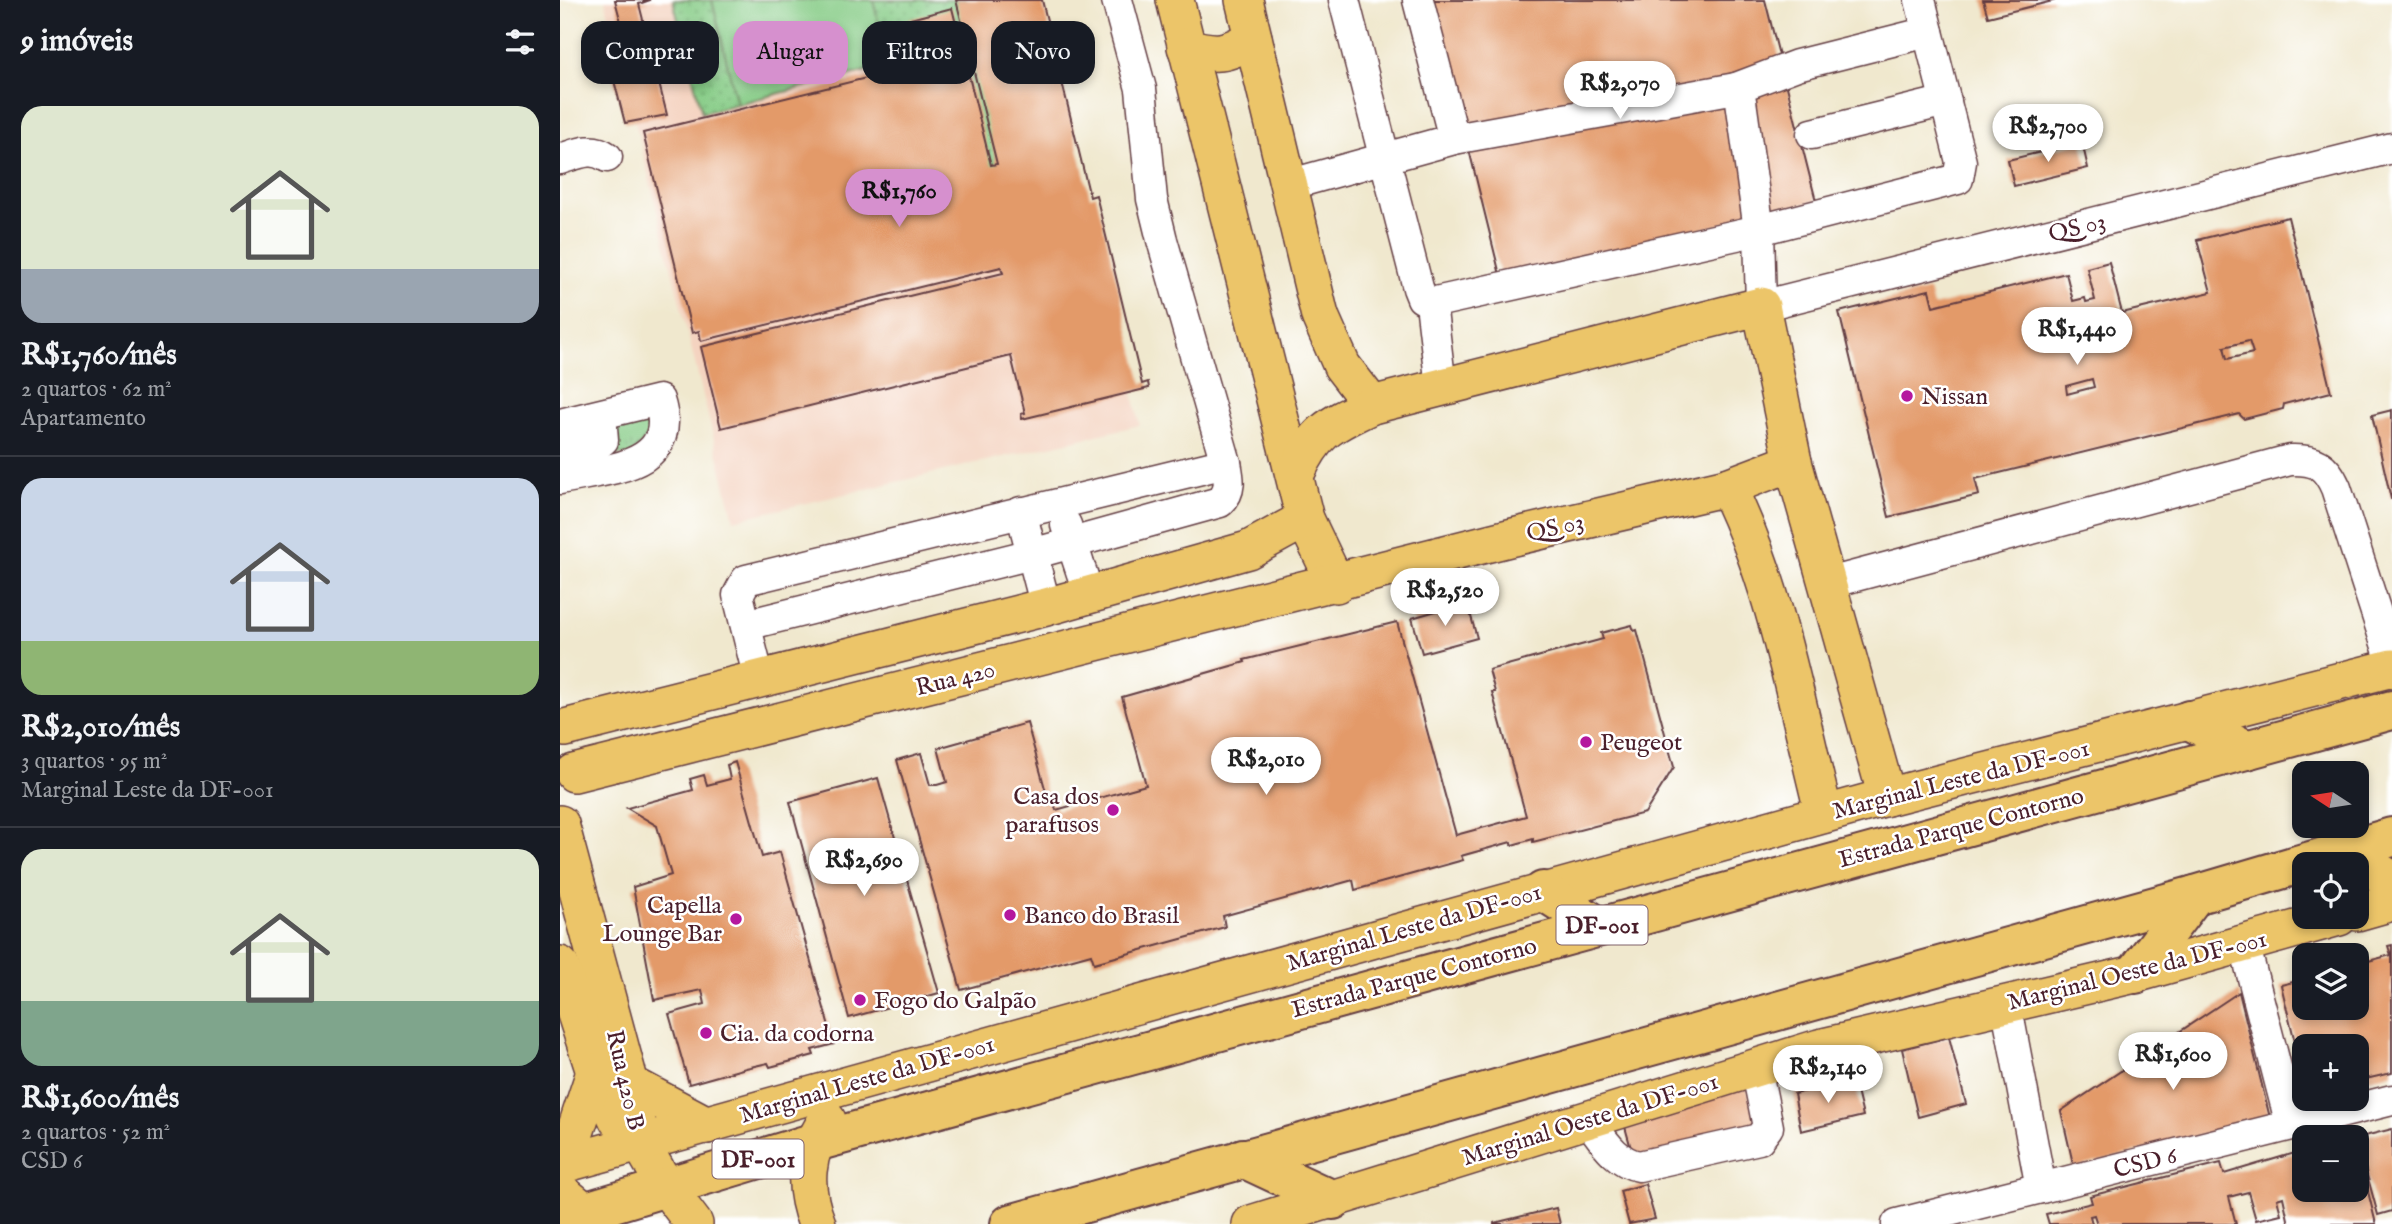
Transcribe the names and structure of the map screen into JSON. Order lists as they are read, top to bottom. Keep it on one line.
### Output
{"streets":{"highway":["Estrada Parque Contorno","DF-001"],"main road":["QS 03","Rua 420","Marginal Leste da DF-001","Marginal Oeste da DF-001","Rua 420 B"],"street":["CSD 6"]},"crossings":[["QS 03","Rua 420"],["Marginal Leste da DF-001","Estrada Parque Contorno"],["Marginal Leste da DF-001","Rua 420 B"]],"places":["Nissan","Peugeot","Casa dos parafusos","Banco do Brasil","Capella Lounge Bar","Fogo do Galpão","Cia. da codorna"],"north":"left","page":{"heading":"9 imóveis","chip":["Comprar","Alugar","Filtros","Novo"],"price":["R$2,070","R$2,700","R$1,760","R$1,440","R$2,520","R$2,010","R$2,690","R$1,600","R$2,140"],"list":[{"name":"R$1,760/mês","note":"2 quartos · 62 m² · Apartamento"},{"name":"R$2,010/mês","note":"3 quartos · 95 m² · Marginal Leste da DF-001"},{"name":"R$1,600/mês","note":"2 quartos · 52 m² · CSD 6"}],"map_buttons":["+","−"]}}
